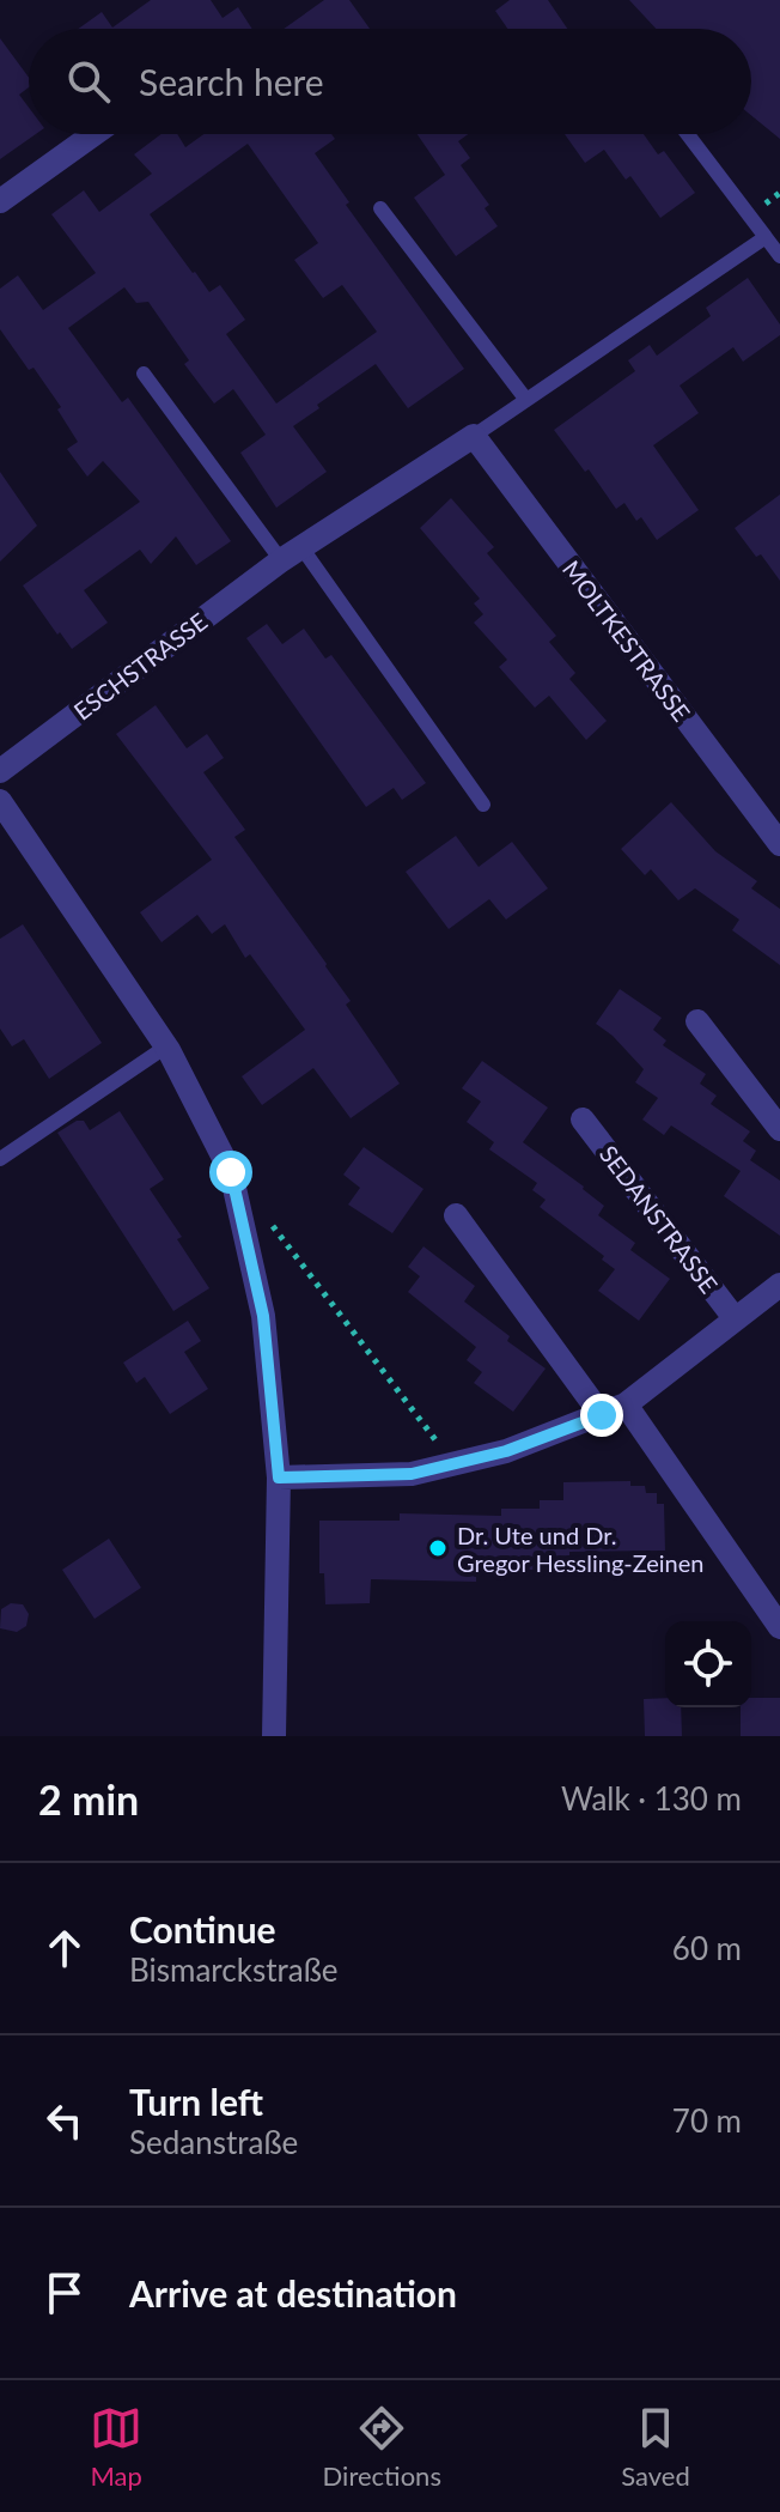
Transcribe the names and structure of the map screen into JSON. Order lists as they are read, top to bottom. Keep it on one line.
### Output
{"streets":{"street":["MOLTKESTRASSE","ESCHSTRASSE","SEDANSTRASSE"]},"crossings":[["MOLTKESTRASSE","ESCHSTRASSE"]],"places":["Dr. Ute und Dr. Gregor Hessling-Zeinen"],"page":{"search":"Search here","heading":["2 min","Walk · 130 m"],"list":[["Continue","Bismarckstraße","60 m"],["Turn left","Sedanstraße","70 m"],"Arrive at destination"],"nav":["Map","Directions","Saved"]}}
